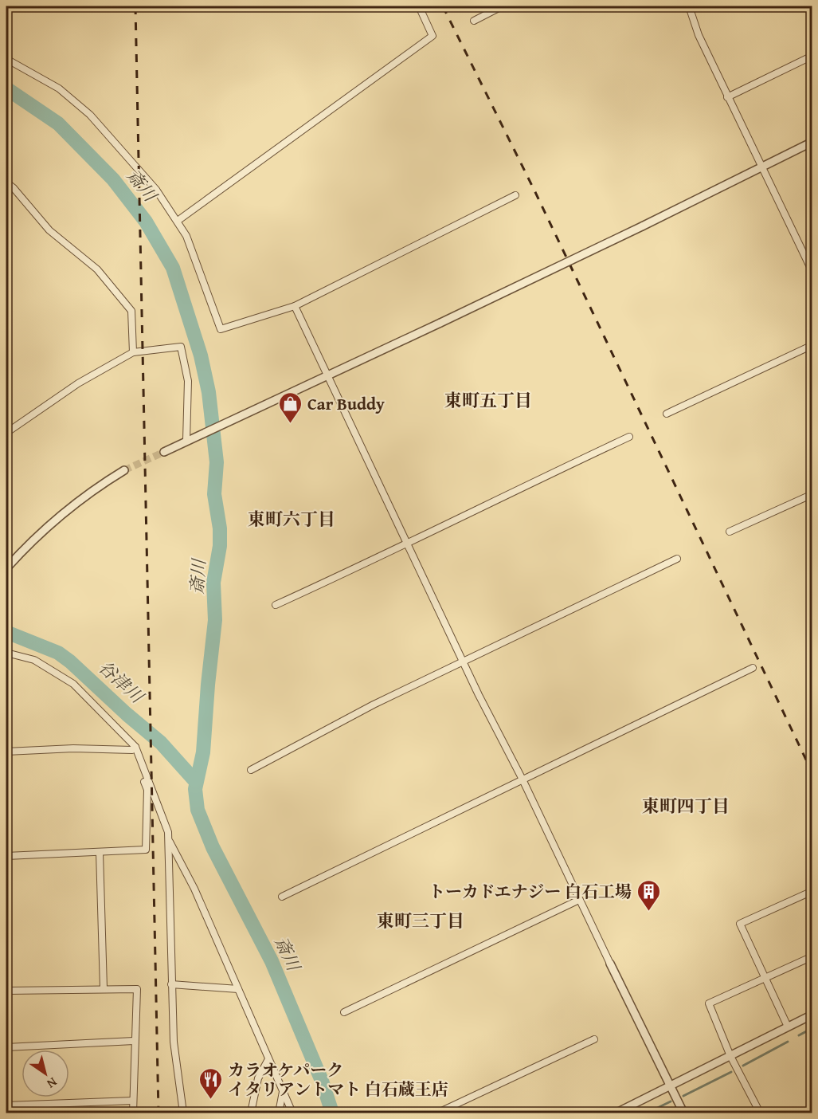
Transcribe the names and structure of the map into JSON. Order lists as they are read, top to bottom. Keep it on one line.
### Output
{"districts":["東町五丁目","東町六丁目","東町四丁目","東町三丁目"],"water":["斎川","谷津川"],"places":{"shop":["Car Buddy"],"building":["トーカドエナジー 白石工場"],"restaurant":["カラオケパーク イタリアントマト 白石蔵王店"]},"north":"bottom right"}
